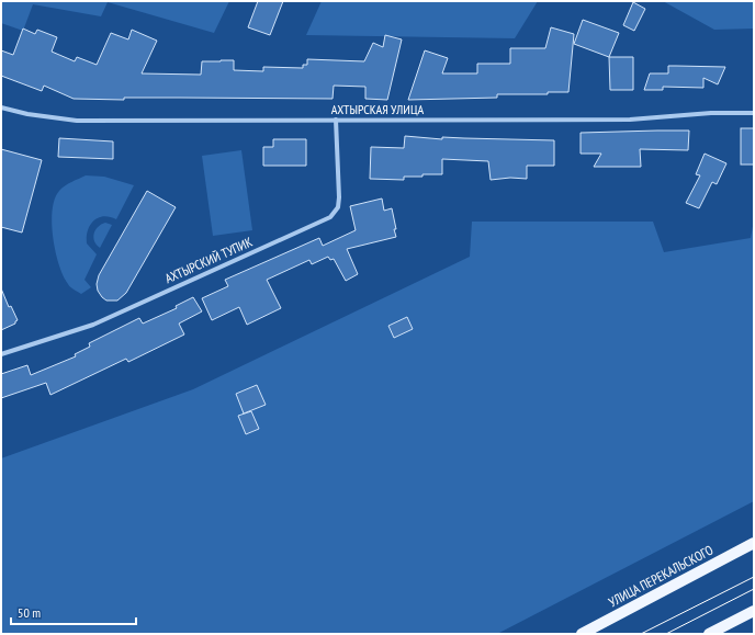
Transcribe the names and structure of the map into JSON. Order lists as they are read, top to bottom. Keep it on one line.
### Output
{"streets":{"main road":["УЛИЦА ПЕРЕКАЛЬСКОГО"],"street":["АХТЫРСКАЯ УЛИЦА","АХТЫРСКИЙ ТУПИК"]},"crossings":[["АХТЫРСКАЯ УЛИЦА","АХТЫРСКИЙ ТУПИК"]],"scale_bar":"50 m"}
